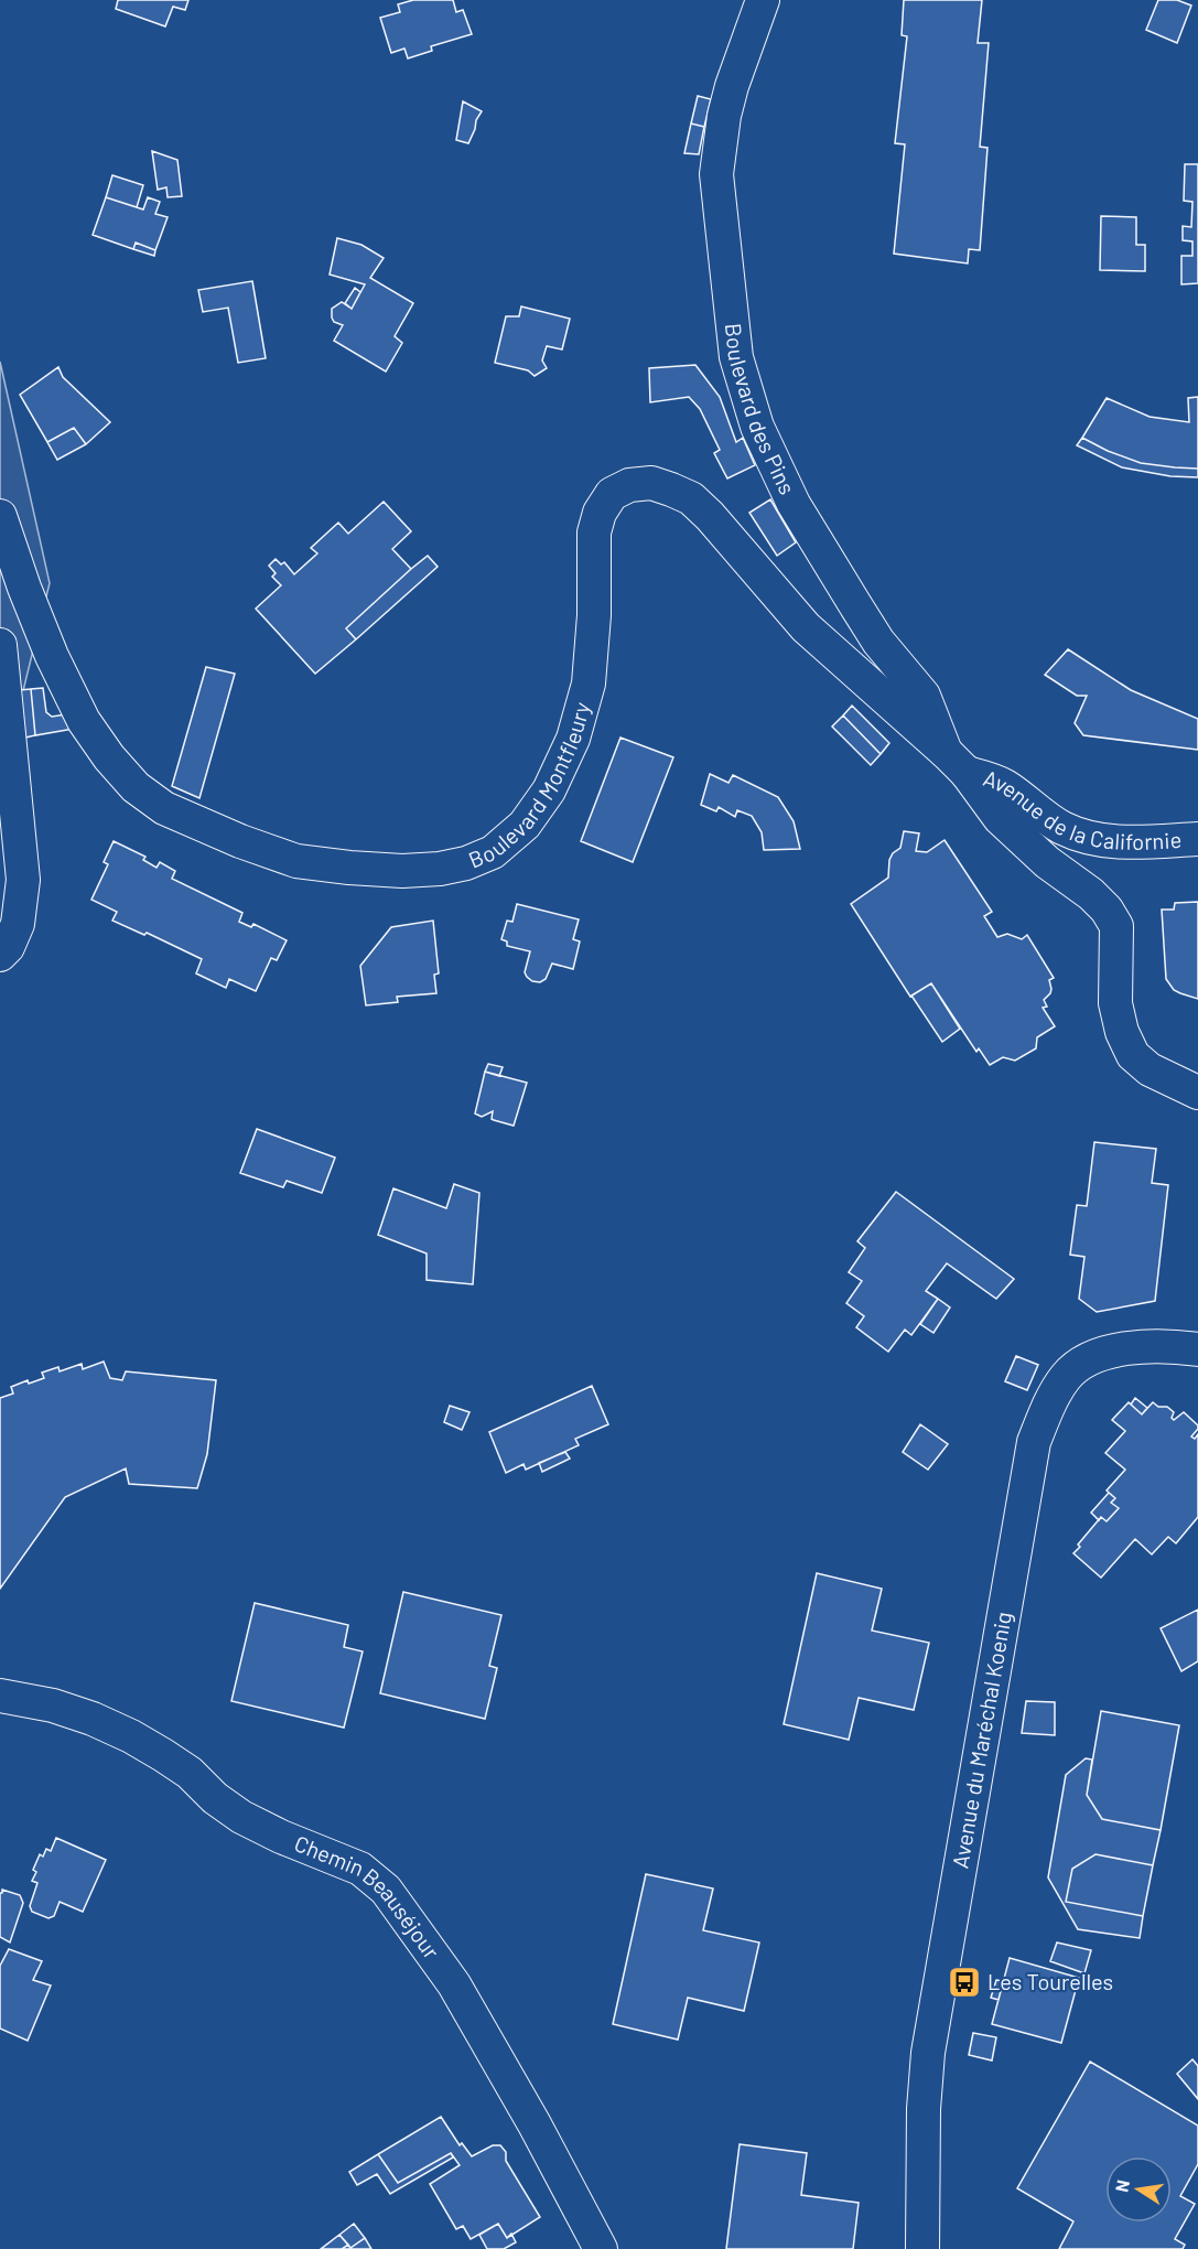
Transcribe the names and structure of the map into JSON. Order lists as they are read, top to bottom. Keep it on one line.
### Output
{"streets":{"street":["Boulevard des Pins","Boulevard Montfleury","Avenue de la Californie","Avenue du Maréchal Koenig","Chemin Beauséjour"]},"crossings":[["Boulevard des Pins","Boulevard Montfleury"],["Boulevard des Pins","Avenue de la Californie"],["Boulevard Montfleury","Avenue de la Californie"]],"places":{"bus stop":["Les Tourelles"]},"north":"left"}
